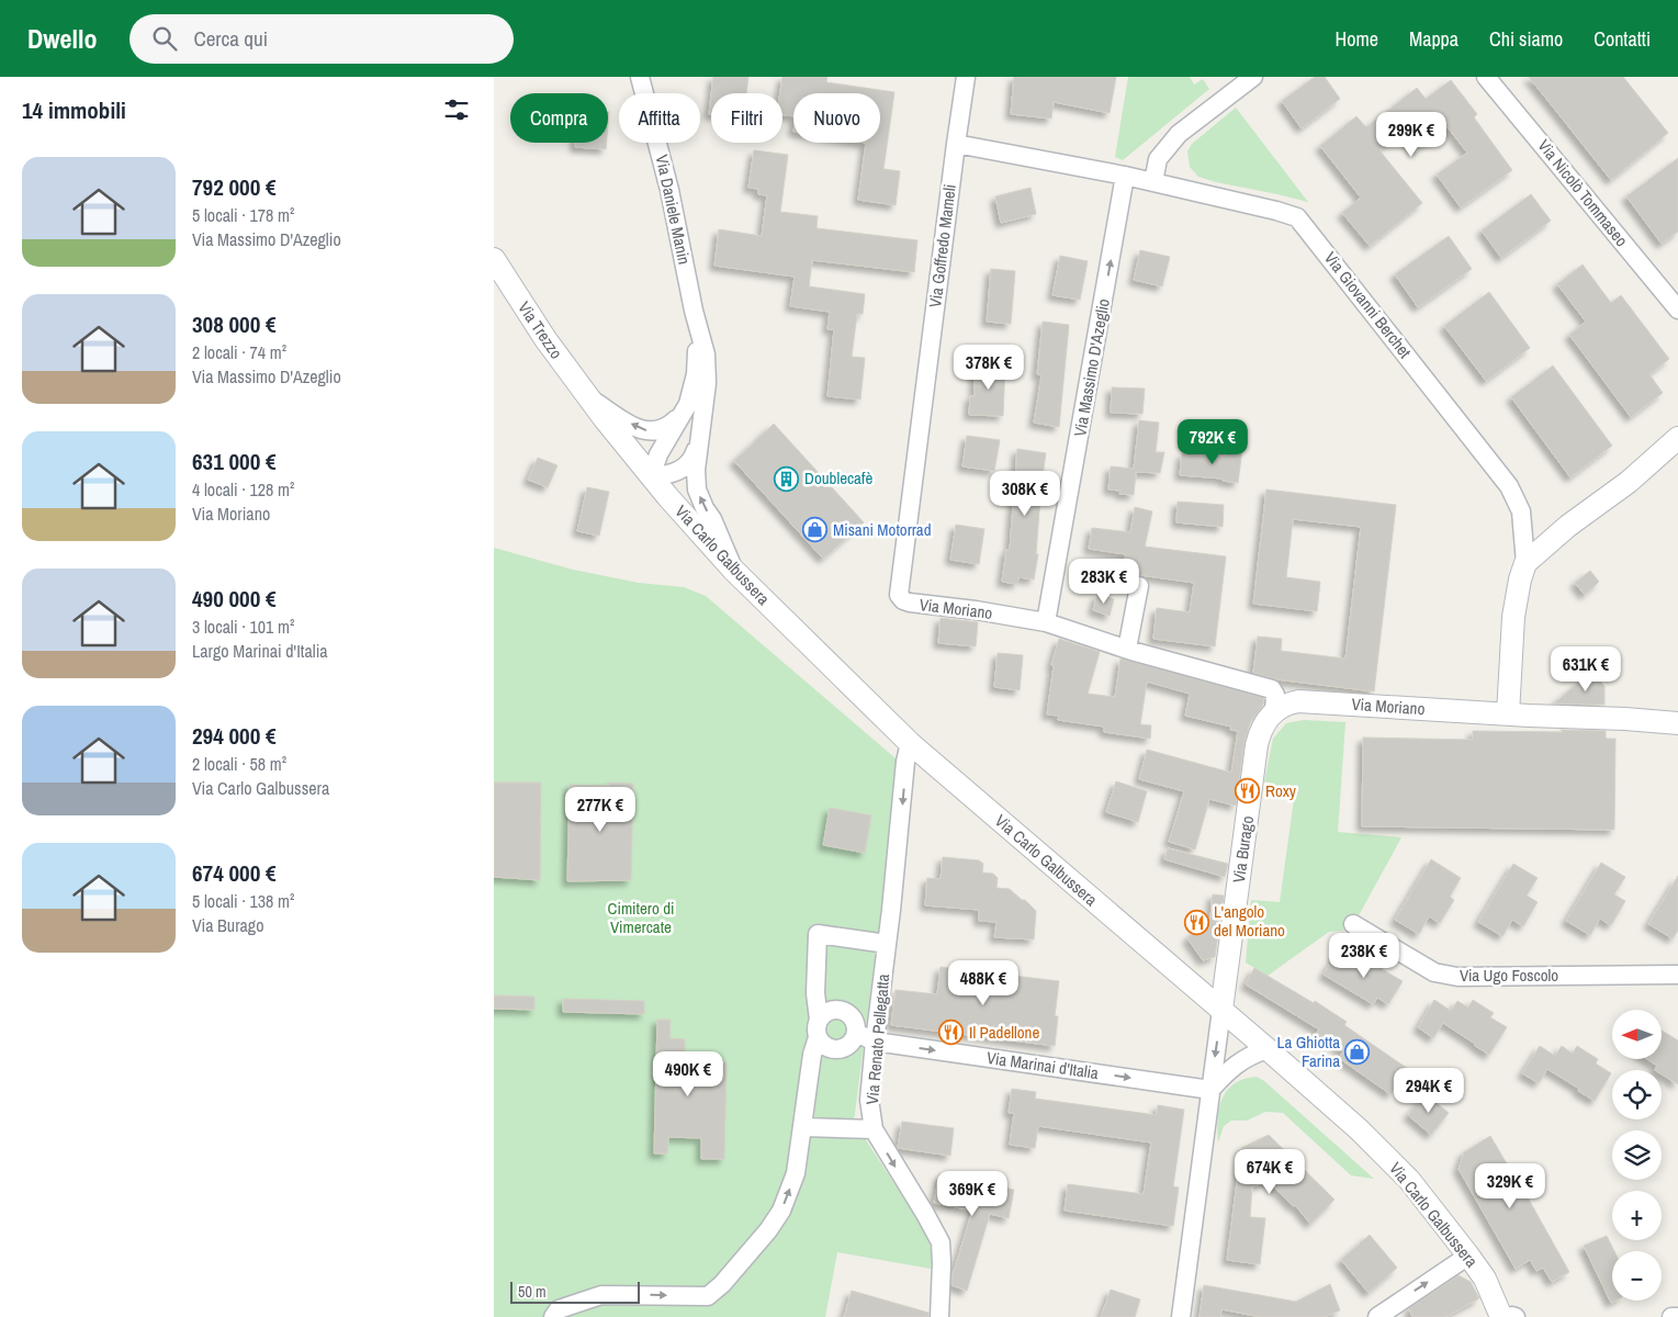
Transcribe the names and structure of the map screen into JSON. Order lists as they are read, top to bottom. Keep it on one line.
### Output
{"streets":{"street":["Via Nicolò Tommaseo","Via Daniele Manin","Via Goffredo Mameli","Via Giovanni Berchet","Via Trezzo","Via Massimo D'Azeglio","Via Carlo Galbussera","Via Moriano","Via Burago","Via Ugo Foscolo","Via Renato Pellegatta","Via Marinai d'Italia"]},"crossings":[["Via Daniele Manin","Via Carlo Galbussera"],["Via Goffredo Mameli","Via Giovanni Berchet"],["Via Goffredo Mameli","Via Moriano"],["Via Giovanni Berchet","Via Massimo D'Azeglio"],["Via Trezzo","Via Carlo Galbussera"],["Via Massimo D'Azeglio","Via Moriano"],["Via Carlo Galbussera","Via Burago"],["Via Carlo Galbussera","Via Renato Pellegatta"],["Via Moriano","Via Burago"],["Via Burago","Via Marinai d'Italia"],["Via Renato Pellegatta","Via Marinai d'Italia"]],"one_way":["Via Massimo D'Azeglio","Via Renato Pellegatta","Via Marinai d'Italia"],"parks":["Cimitero di Vimercate"],"places":{"building":["Doublecafè"],"shop":["Misani Motorrad","La Ghiotta Farina"],"restaurant":["Roxy","L'angolo del Moriano","Il Padellone"]},"scale_bar":"50 m","north":"left","page":{"header":"Dwello","search":"Cerca qui","nav":["Home","Mappa","Chi siamo","Contatti"],"heading":"14 immobili","chip":["Compra","Affitta","Filtri","Nuovo"],"price":["299K €","378K €","792K €","308K €","283K €","631K €","277K €","238K €","488K €","490K €","294K €","674K €","329K €","369K €"],"list":[{"name":"792 000 €","note":"5 locali · 178 m² · Via Massimo D'Azeglio"},{"name":"308 000 €","note":"2 locali · 74 m² · Via Massimo D'Azeglio"},{"name":"631 000 €","note":"4 locali · 128 m² · Via Moriano"},{"name":"490 000 €","note":"3 locali · 101 m² · Largo Marinai d'Italia"},{"name":"294 000 €","note":"2 locali · 58 m² · Via Carlo Galbussera"},{"name":"674 000 €","note":"5 locali · 138 m² · Via Burago"}],"map_buttons":["+","−"],"scale":"50 m"}}
